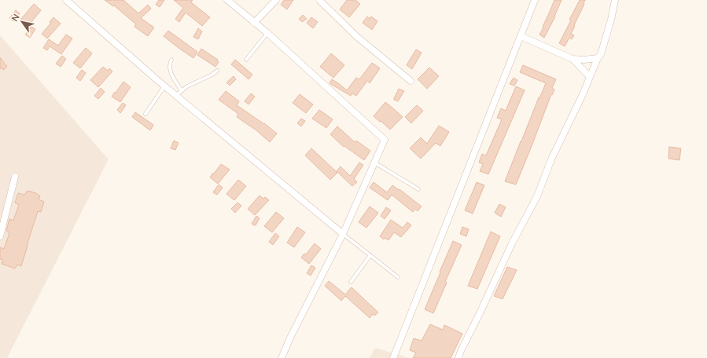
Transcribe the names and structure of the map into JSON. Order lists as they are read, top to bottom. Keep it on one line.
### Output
{"north":"top left"}
